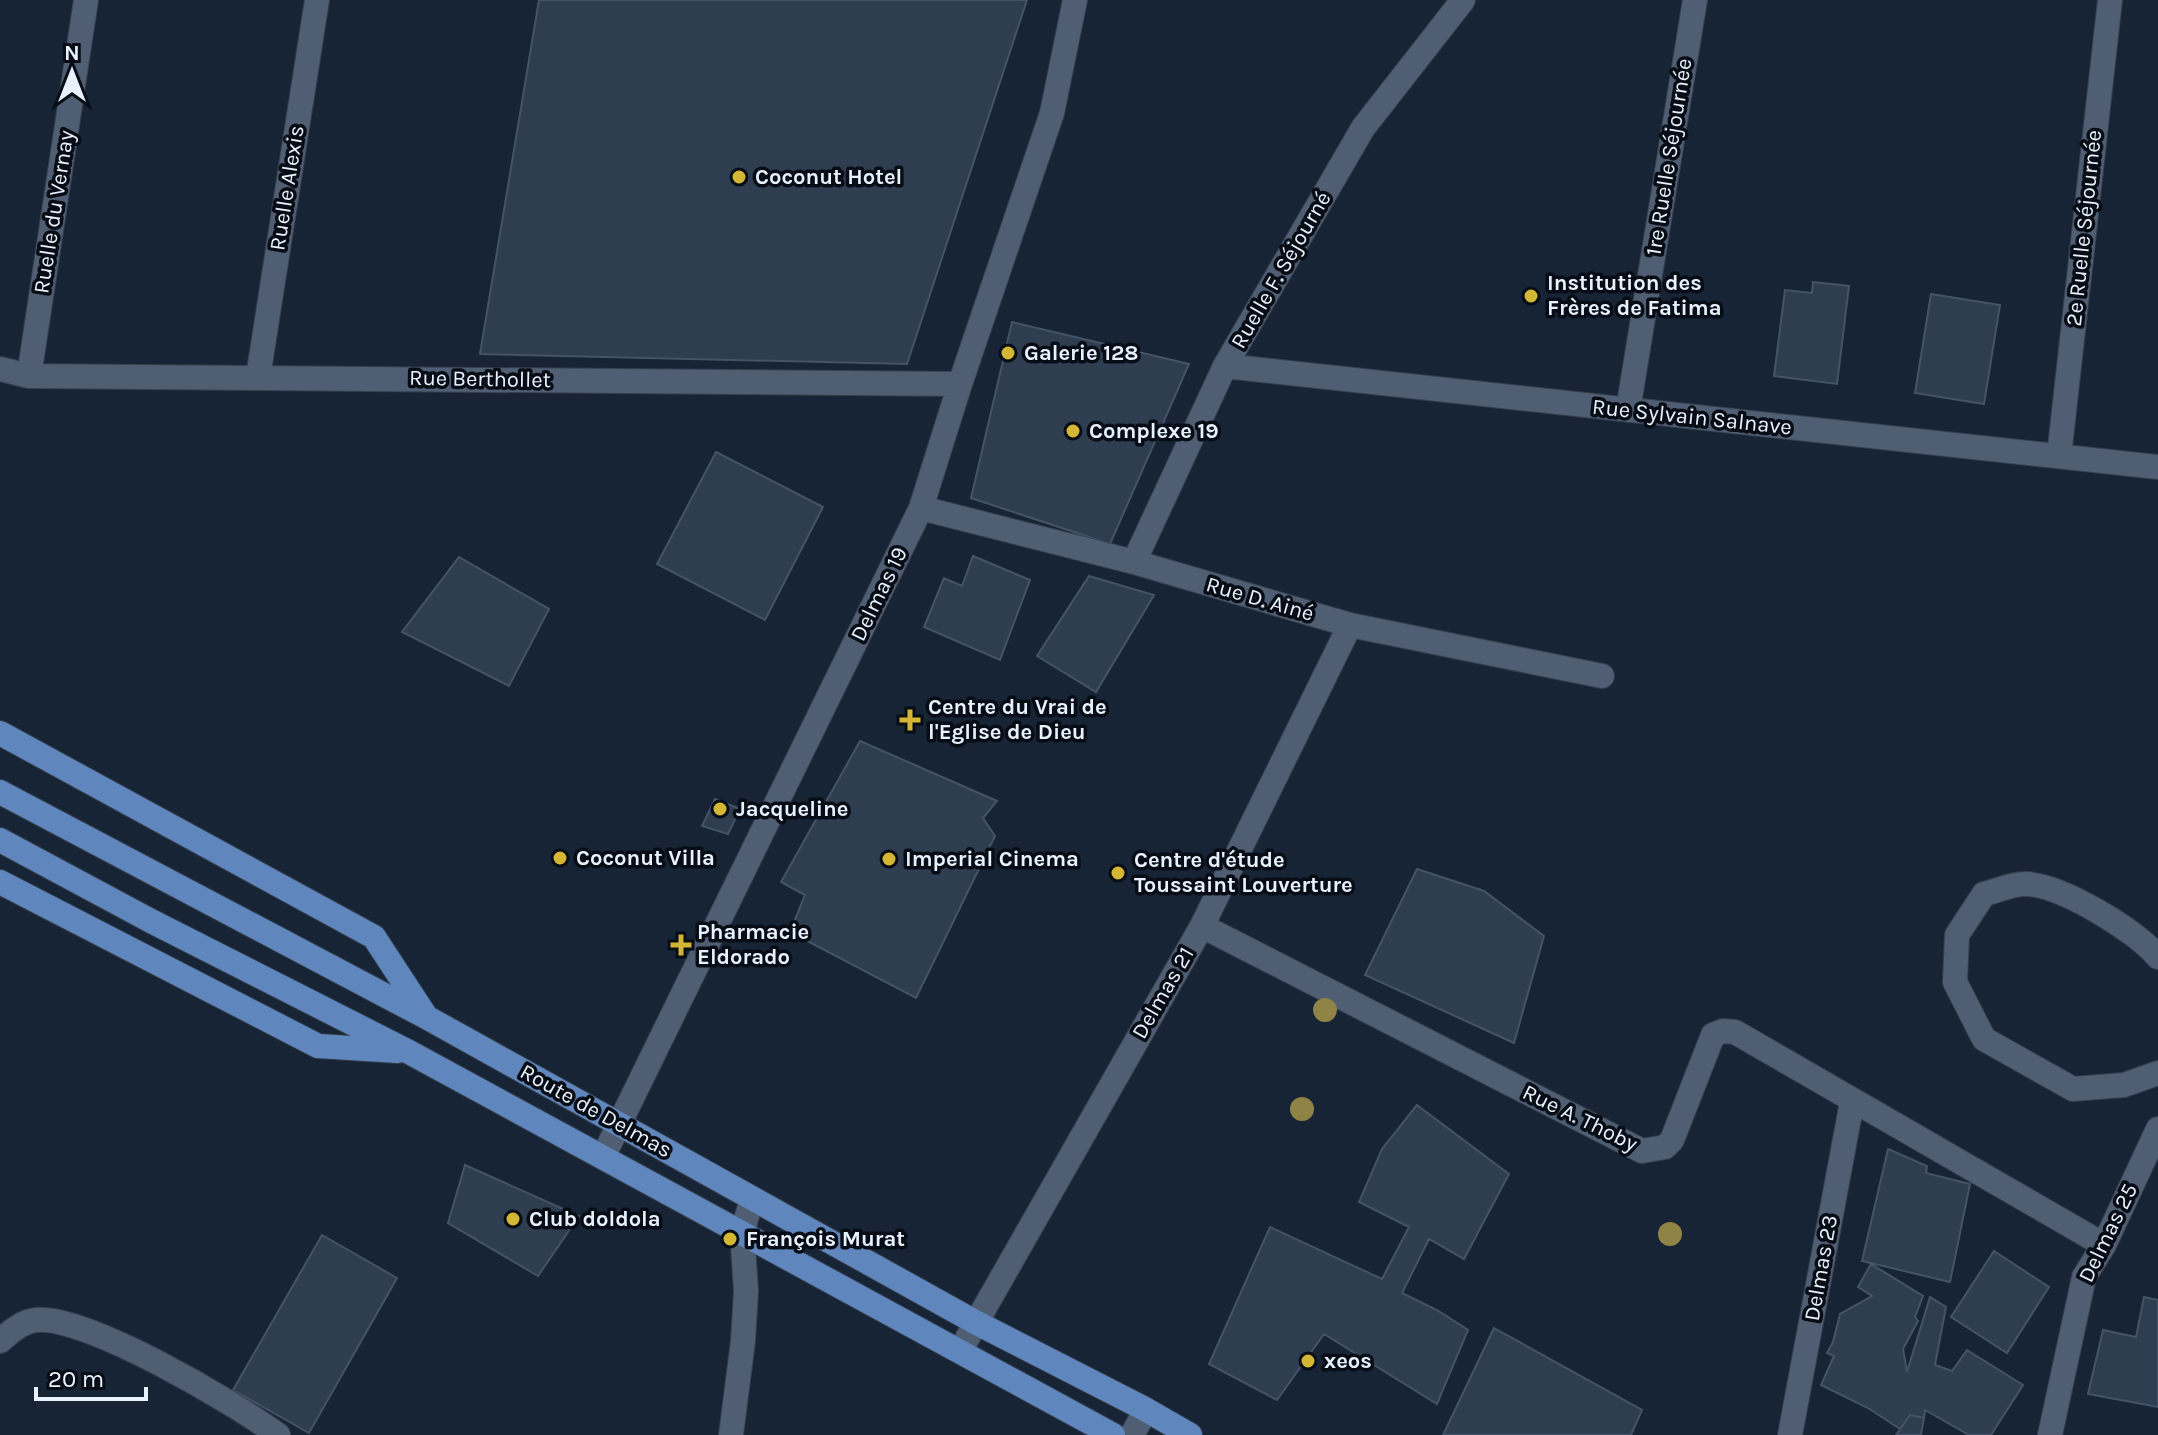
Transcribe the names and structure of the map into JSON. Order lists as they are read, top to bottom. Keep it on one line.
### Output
{"streets":{"main road":["Route de Delmas"],"street":["1re Ruelle Séjournée","Ruelle Alexis","Ruelle du Vernay","2e Ruelle Séjournée","Ruelle F. Séjourné","Rue Berthollet","Rue Sylvain Salnave","Delmas 19","Rue D. Ainé","Delmas 21","Rue A. Thoby","Delmas 25","Delmas 23"]},"crossings":[["1re Ruelle Séjournée","Rue Sylvain Salnave"],["Ruelle Alexis","Rue Berthollet"],["Ruelle du Vernay","Rue Berthollet"],["2e Ruelle Séjournée","Rue Sylvain Salnave"],["Ruelle F. Séjourné","Rue Sylvain Salnave"],["Ruelle F. Séjourné","Rue D. Ainé"],["Rue Berthollet","Delmas 19"],["Delmas 19","Rue D. Ainé"],["Delmas 19","Route de Delmas"],["Rue D. Ainé","Delmas 21"],["Delmas 21","Route de Delmas"],["Delmas 21","Rue A. Thoby"],["Rue A. Thoby","Delmas 25"],["Rue A. Thoby","Delmas 23"]],"places":{"other":["Coconut Hotel","Institution des Frères de Fatima","Galerie 128","Complexe 19","Jacqueline","Coconut Villa","Imperial Cinema","Centre d'étude Toussaint Louverture","Club doldola","François Murat","xeos"],"health":["Centre du Vrai de l'Eglise de Dieu","Pharmacie Eldorado"]},"scale_bar":"20 m","north":"top"}
